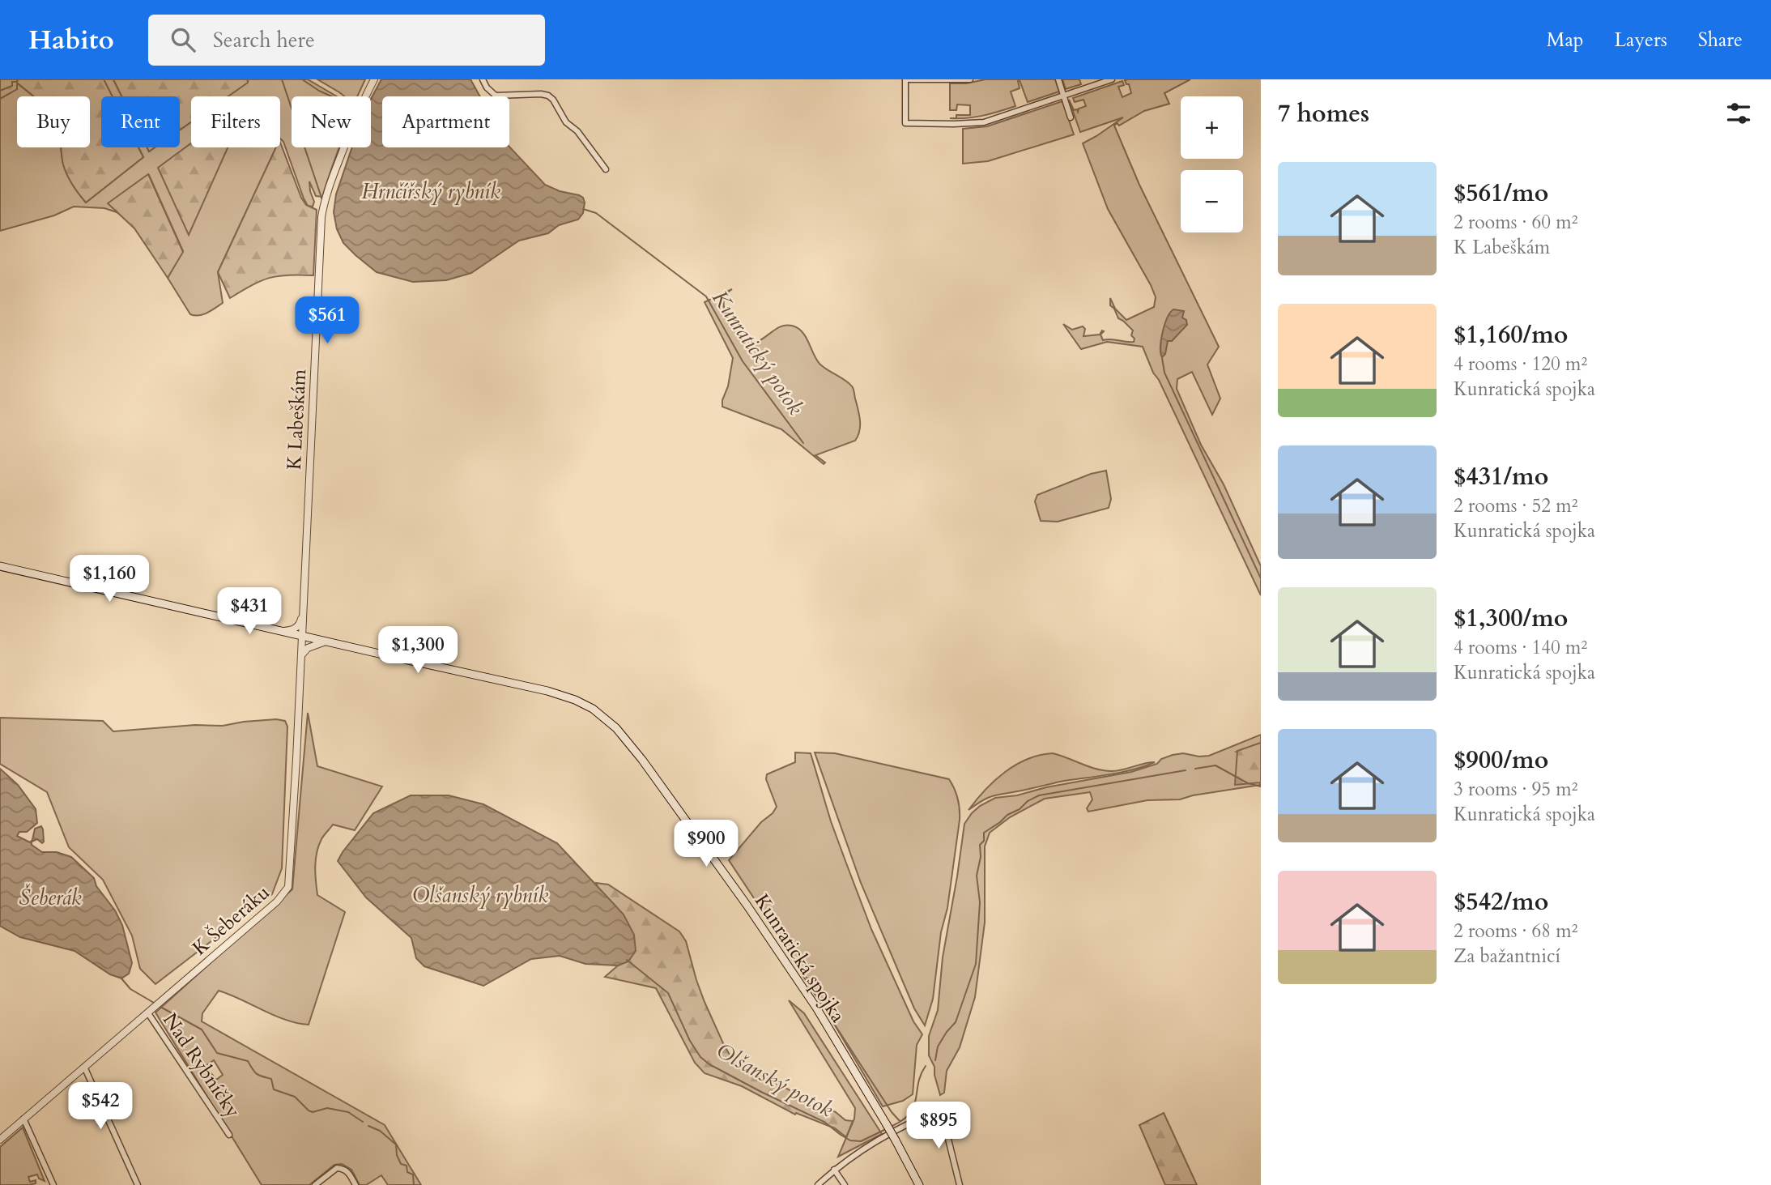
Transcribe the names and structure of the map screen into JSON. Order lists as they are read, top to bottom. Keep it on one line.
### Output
{"streets":{"main road":["Kunratická spojka"],"street":["K Labeškám","K Šeberáku","Nad Rybníčky"]},"crossings":[["K Labeškám","K Šeberáku"],["K Labeškám","Kunratická spojka"],["K Šeberáku","Kunratická spojka"],["K Šeberáku","Nad Rybníčky"]],"water":["Hrnčířský rybník","Kunratický potok","Olšanský rybník","Šeberák","Olšanský potok"],"page":{"header":"Habito","search":"Search here","nav":["Map","Layers","Share"],"heading":"7 homes","map_buttons":["+","−"],"chip":["Buy","Rent","Filters","New","Apartment"],"list":[{"name":"$561/mo","note":"2 rooms · 60 m² · K Labeškám"},{"name":"$1,160/mo","note":"4 rooms · 120 m² · Kunratická spojka"},{"name":"$431/mo","note":"2 rooms · 52 m² · Kunratická spojka"},{"name":"$1,300/mo","note":"4 rooms · 140 m² · Kunratická spojka"},{"name":"$900/mo","note":"3 rooms · 95 m² · Kunratická spojka"},{"name":"$542/mo","note":"2 rooms · 68 m² · Za bažantnicí"}],"price":["$561","$1,160","$431","$1,300","$900","$542","$895"]}}
